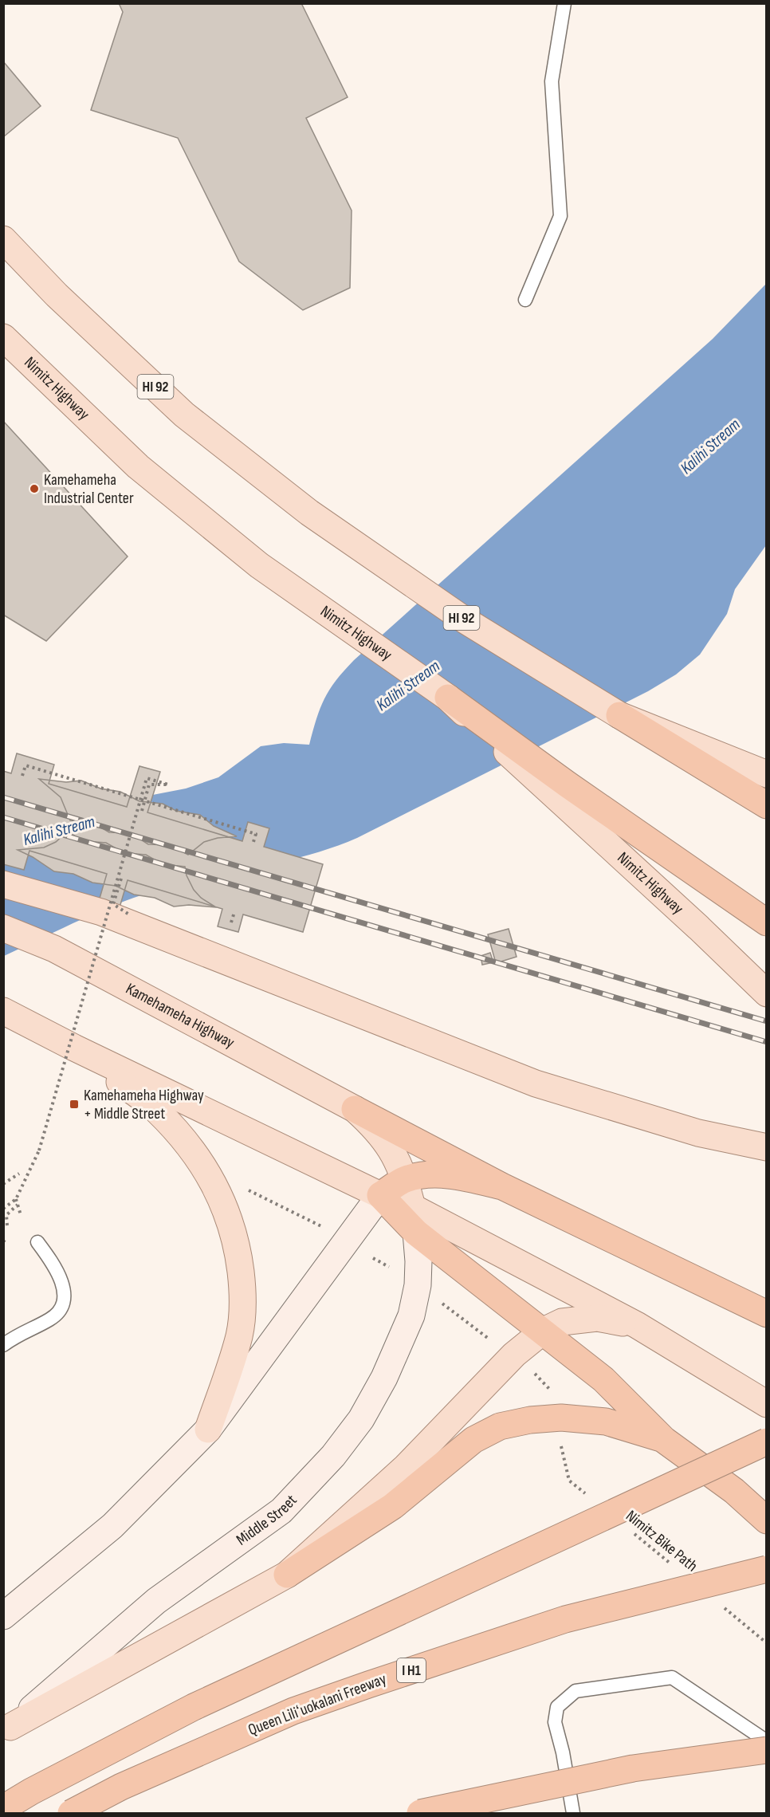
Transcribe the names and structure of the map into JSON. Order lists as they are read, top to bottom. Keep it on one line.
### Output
{"streets":{"highway":["I H1","Queen Liliʻuokalani Freeway"],"main road":["HI 92","Nimitz Highway","Kamehameha Highway","Middle Street"],"path":["Nimitz Bike Path"]},"crossings":[["Kamehameha Highway","Middle Street"]],"water":["Kalihi Stream"],"places":{"other":["Kamehameha Industrial Center"],"transit":["Kamehameha Highway + Middle Street"]}}
